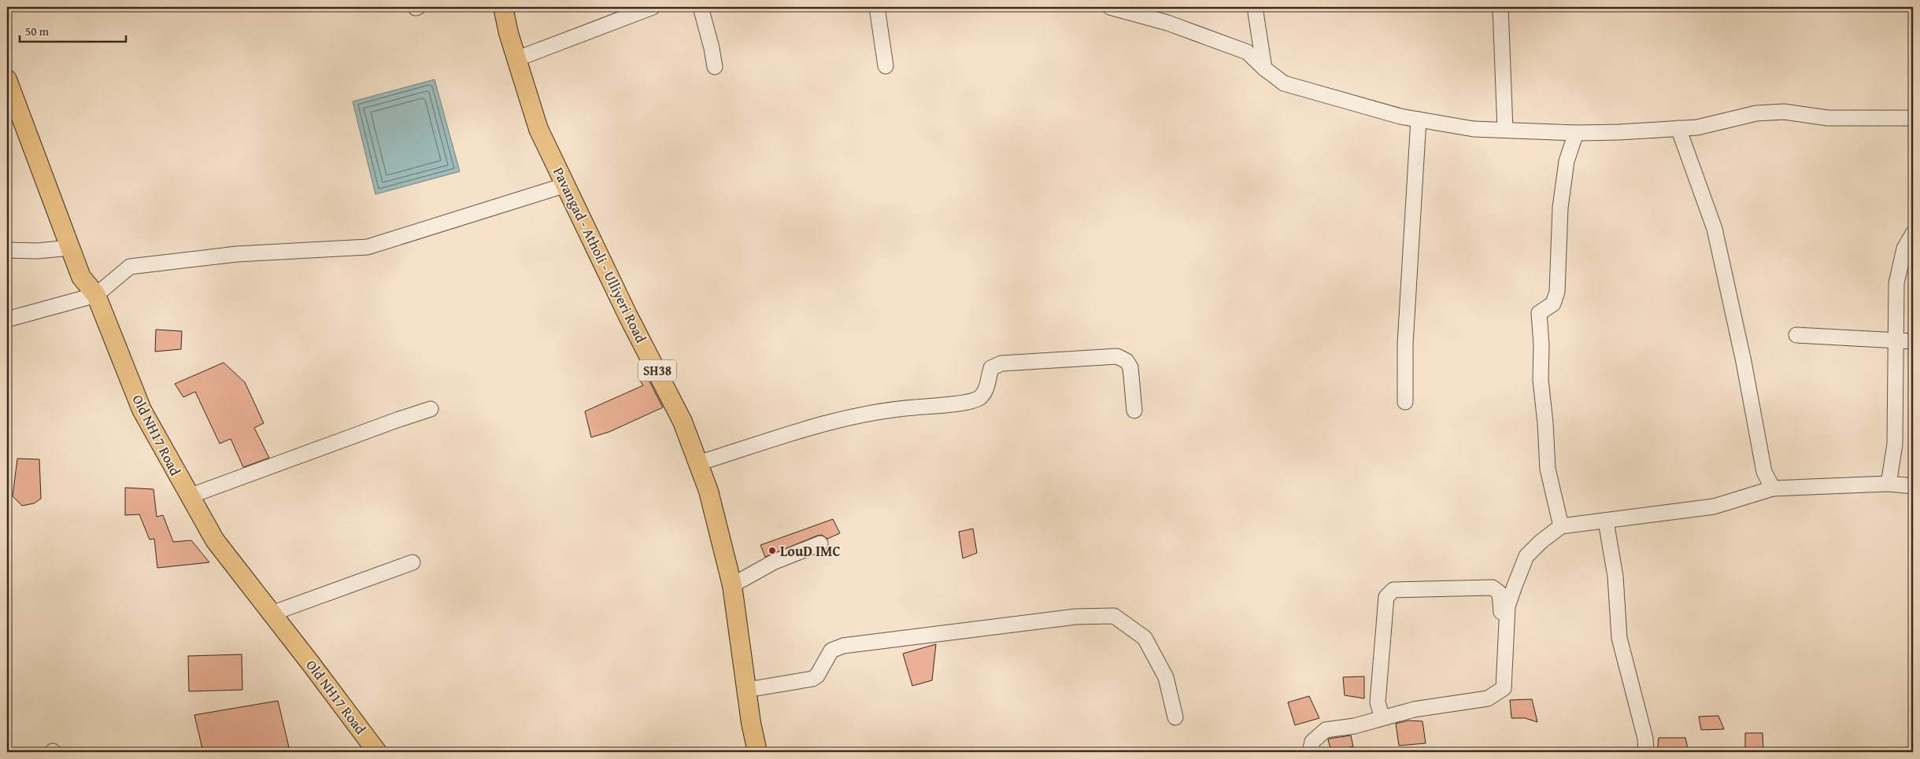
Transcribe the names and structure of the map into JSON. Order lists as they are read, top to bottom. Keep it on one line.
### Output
{"streets":{"main road":["Pavangad - Atholi - Ulliyeri Road","SH38","Old NH17 Road"]},"places":["LouD IMC"],"scale_bar":"50 m"}
